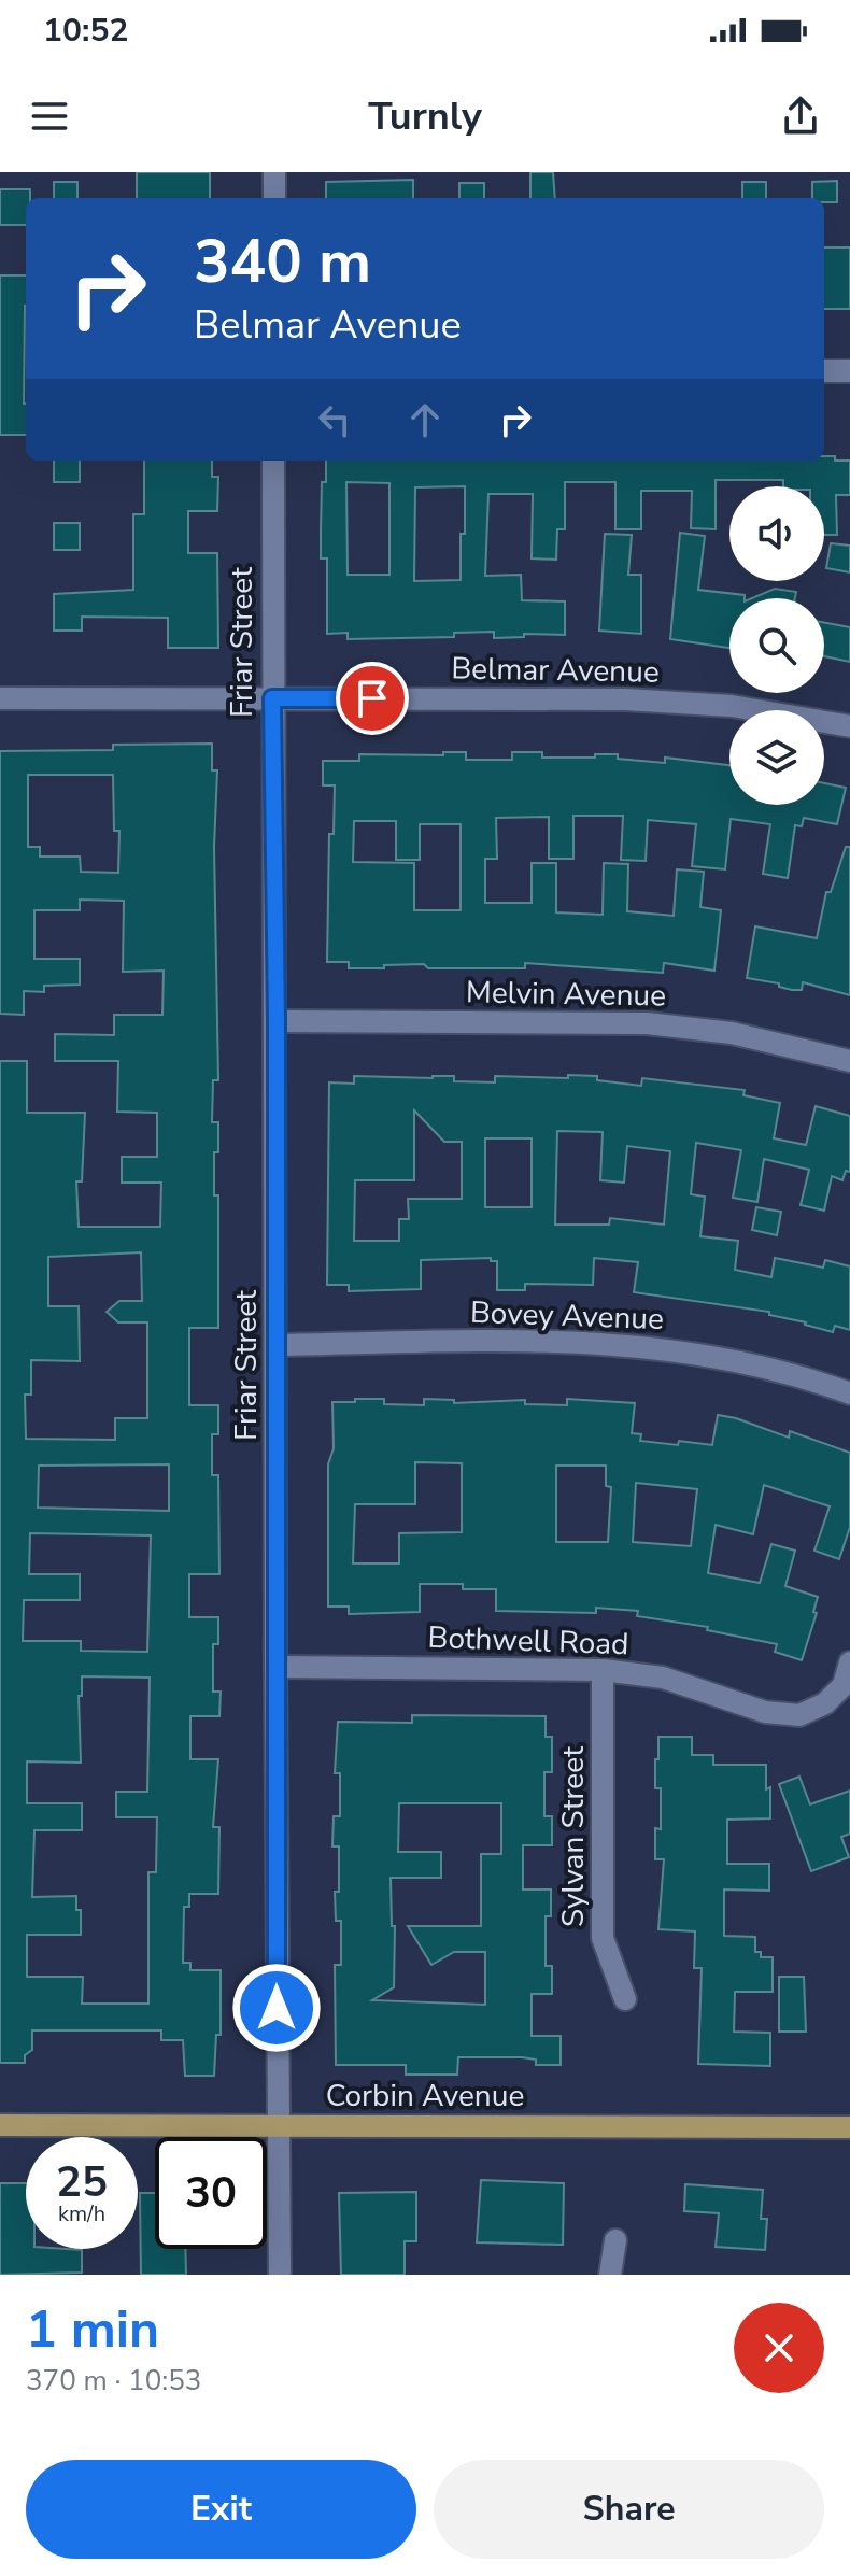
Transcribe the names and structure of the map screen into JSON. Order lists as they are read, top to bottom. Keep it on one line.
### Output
{"streets":{"main road":["Corbin Avenue"],"street":["Friar Street","Belmar Avenue","Melvin Avenue","Bovey Avenue","Bothwell Road","Sylvan Street"]},"crossings":[["Friar Street","Belmar Avenue"],["Friar Street","Melvin Avenue"],["Friar Street","Bovey Avenue"],["Friar Street","Bothwell Road"],["Friar Street","Corbin Avenue"],["Bothwell Road","Sylvan Street"]],"page":{"status":"10:52","header":"Turnly","turn":["340 m","Belmar Avenue"],"speed":"25 km/h","limit":"30","heading":["1 min","370 m · 10:53"],"buttons":["Exit","Share"]}}
